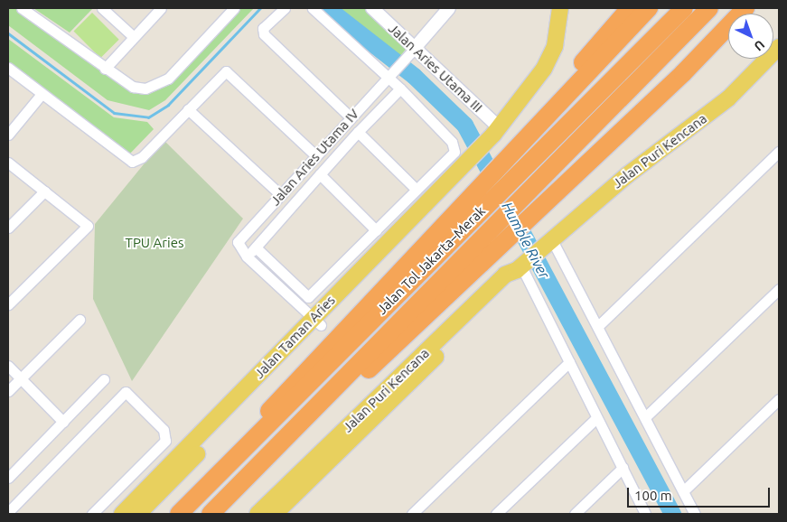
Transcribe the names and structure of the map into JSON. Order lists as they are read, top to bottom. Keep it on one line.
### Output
{"streets":{"highway":["Jalan Tol Jakarta–Merak"],"main road":["Jalan Puri Kencana","Jalan Taman Aries"],"street":["Jalan Aries Utama III","Jalan Aries Utama IV"]},"crossings":[["Jalan Aries Utama III","Jalan Aries Utama IV"],["Jalan Aries Utama III","Jalan Taman Aries"]],"water":["Humble River"],"parks":["TPU Aries"],"scale_bar":"100 m","north":"bottom right"}
